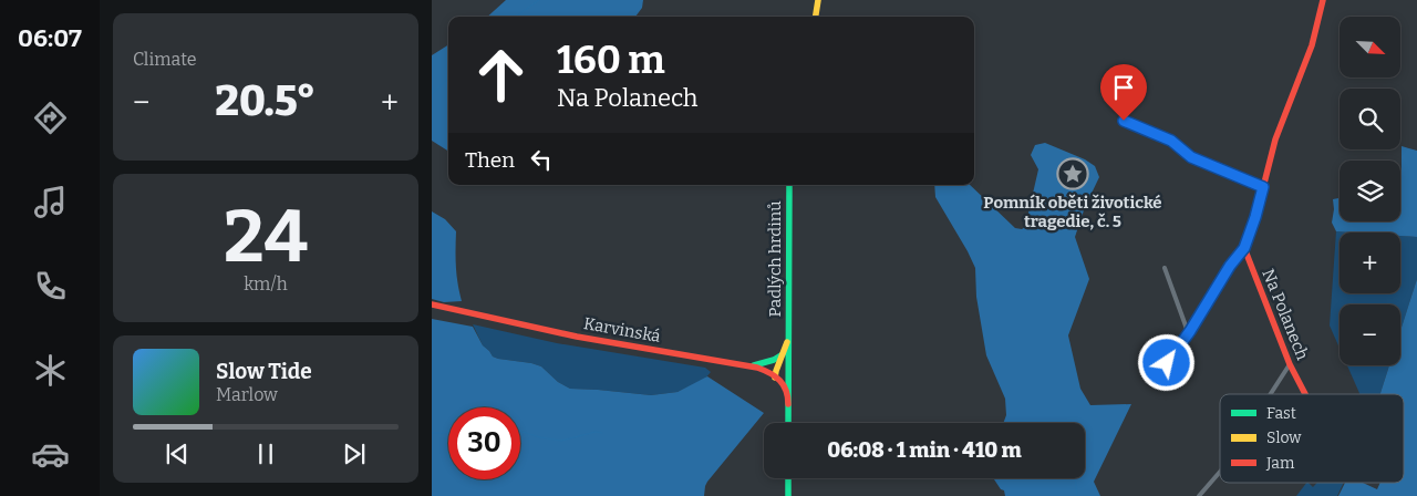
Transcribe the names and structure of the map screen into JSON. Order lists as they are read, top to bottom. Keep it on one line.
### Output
{"streets":{"street":["Padlých hrdinů","Na Polanech","Karvinská"]},"crossings":[["Padlých hrdinů","Karvinská"]],"places":{"place":["Pomník oběti životické tragedie, č. 5"]},"legend":["Fast","Slow","Jam"],"north":"bottom right","page":{"tabs":"06:07","tile":["Climate",["24","km/h"]],"map_buttons":["+","−"],"turn":["160 m","Na Polanech"],"heat":["−","20.5°","+"],"then":"Then","song":["Slow Tide","Marlow"],"limit":"30","trip":"06:08 · 1 min · 410 m"}}
